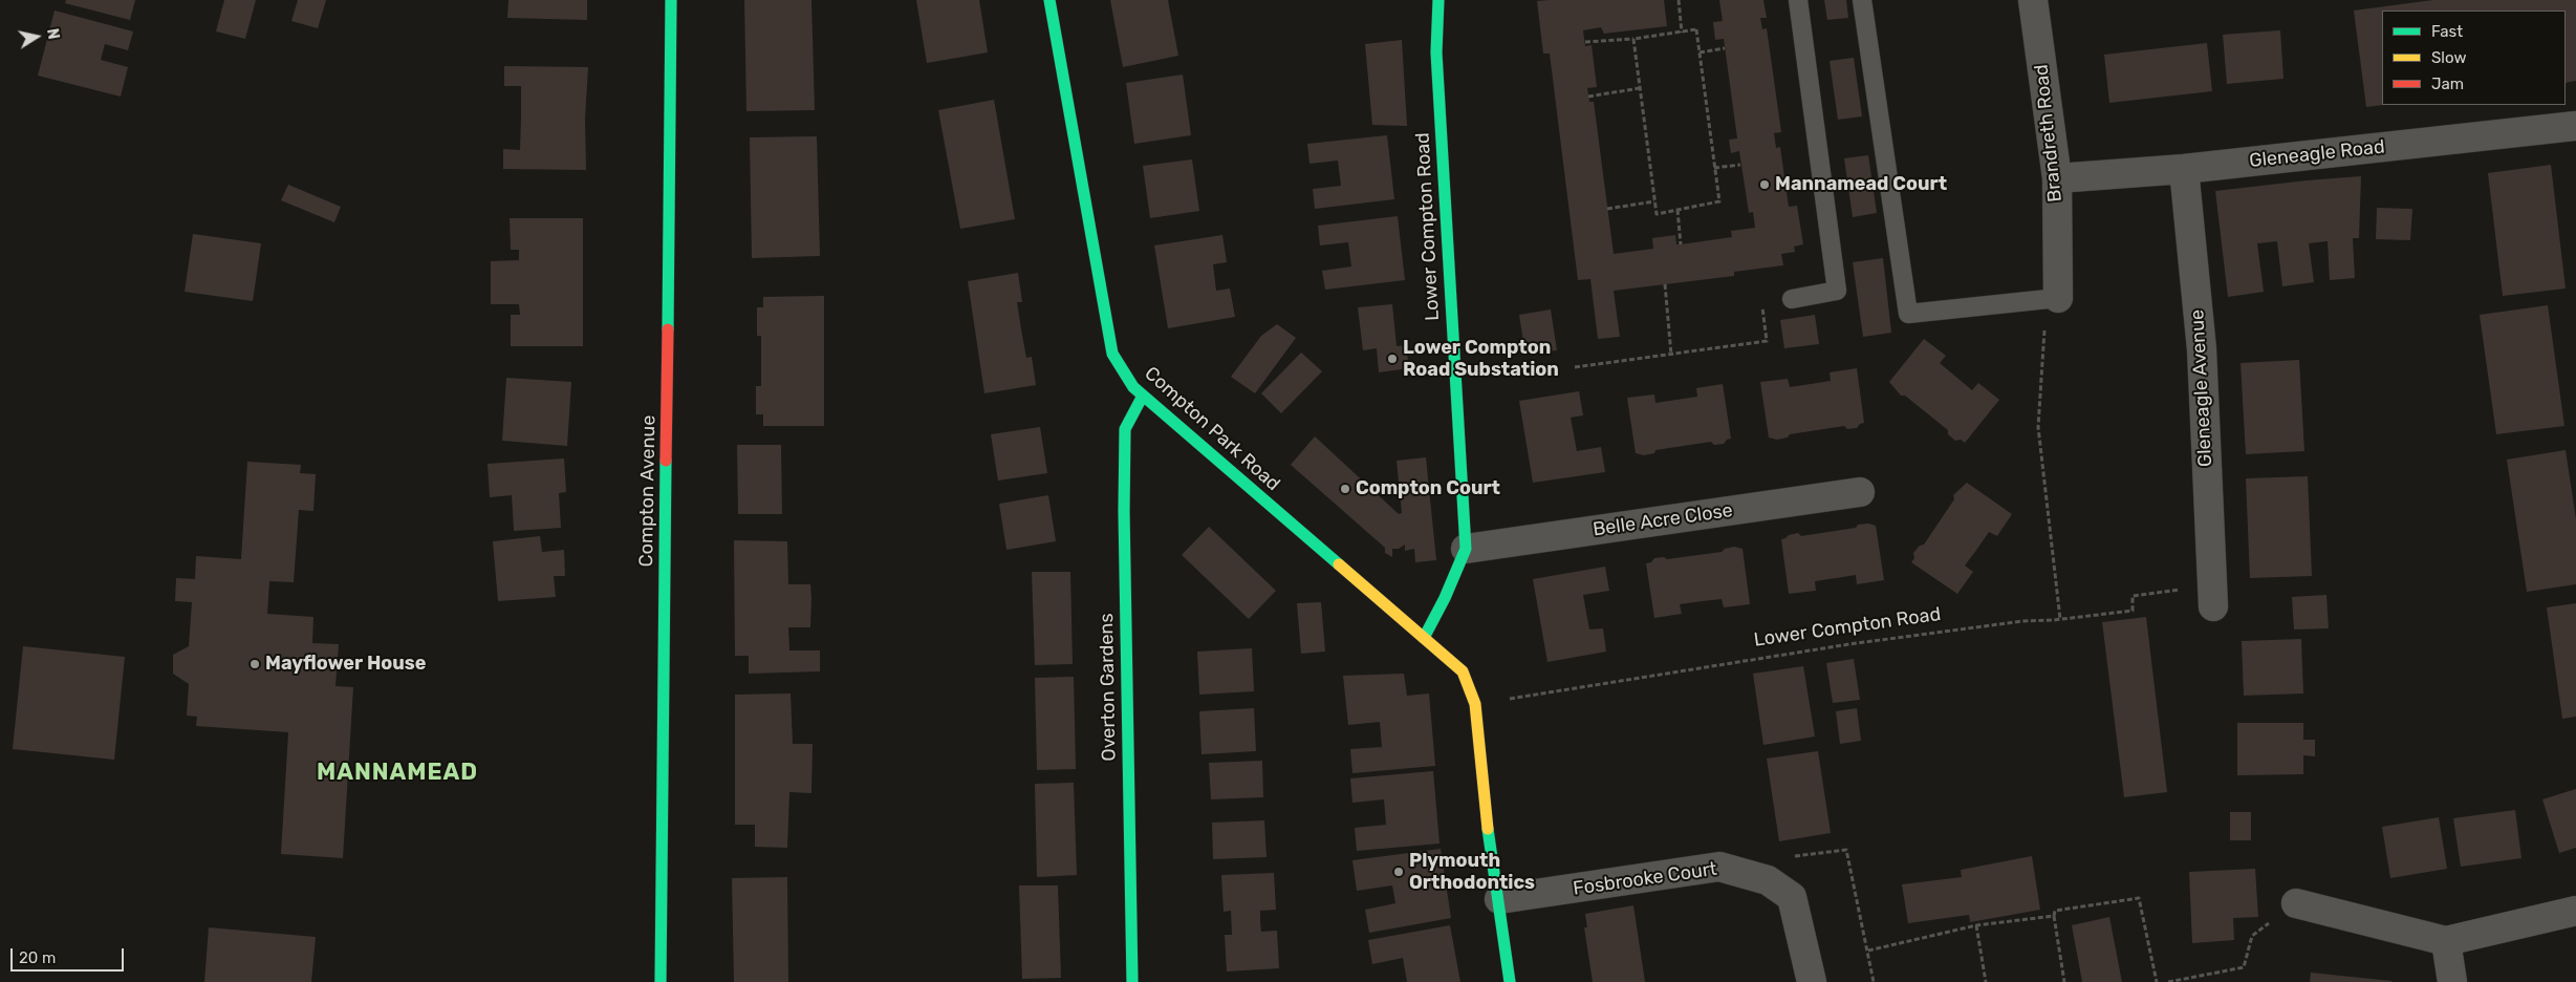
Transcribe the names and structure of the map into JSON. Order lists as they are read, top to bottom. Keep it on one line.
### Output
{"streets":{"street":["Brandreth Road","Gleneagle Road","Lower Compton Road","Gleneagle Avenue","Compton Park Road","Compton Avenue","Belle Acre Close","Overton Gardens","Fosbrooke Court"]},"crossings":[["Brandreth Road","Gleneagle Road"],["Gleneagle Road","Gleneagle Avenue"],["Lower Compton Road","Gleneagle Avenue"],["Lower Compton Road","Compton Park Road"],["Lower Compton Road","Belle Acre Close"],["Compton Park Road","Overton Gardens"]],"districts":["MANNAMEAD"],"places":["Mannamead Court","Lower Compton Road Substation","Compton Court","Mayflower House","Plymouth Orthodontics"],"legend":["Fast","Slow","Jam"],"scale_bar":"20 m","north":"right"}
